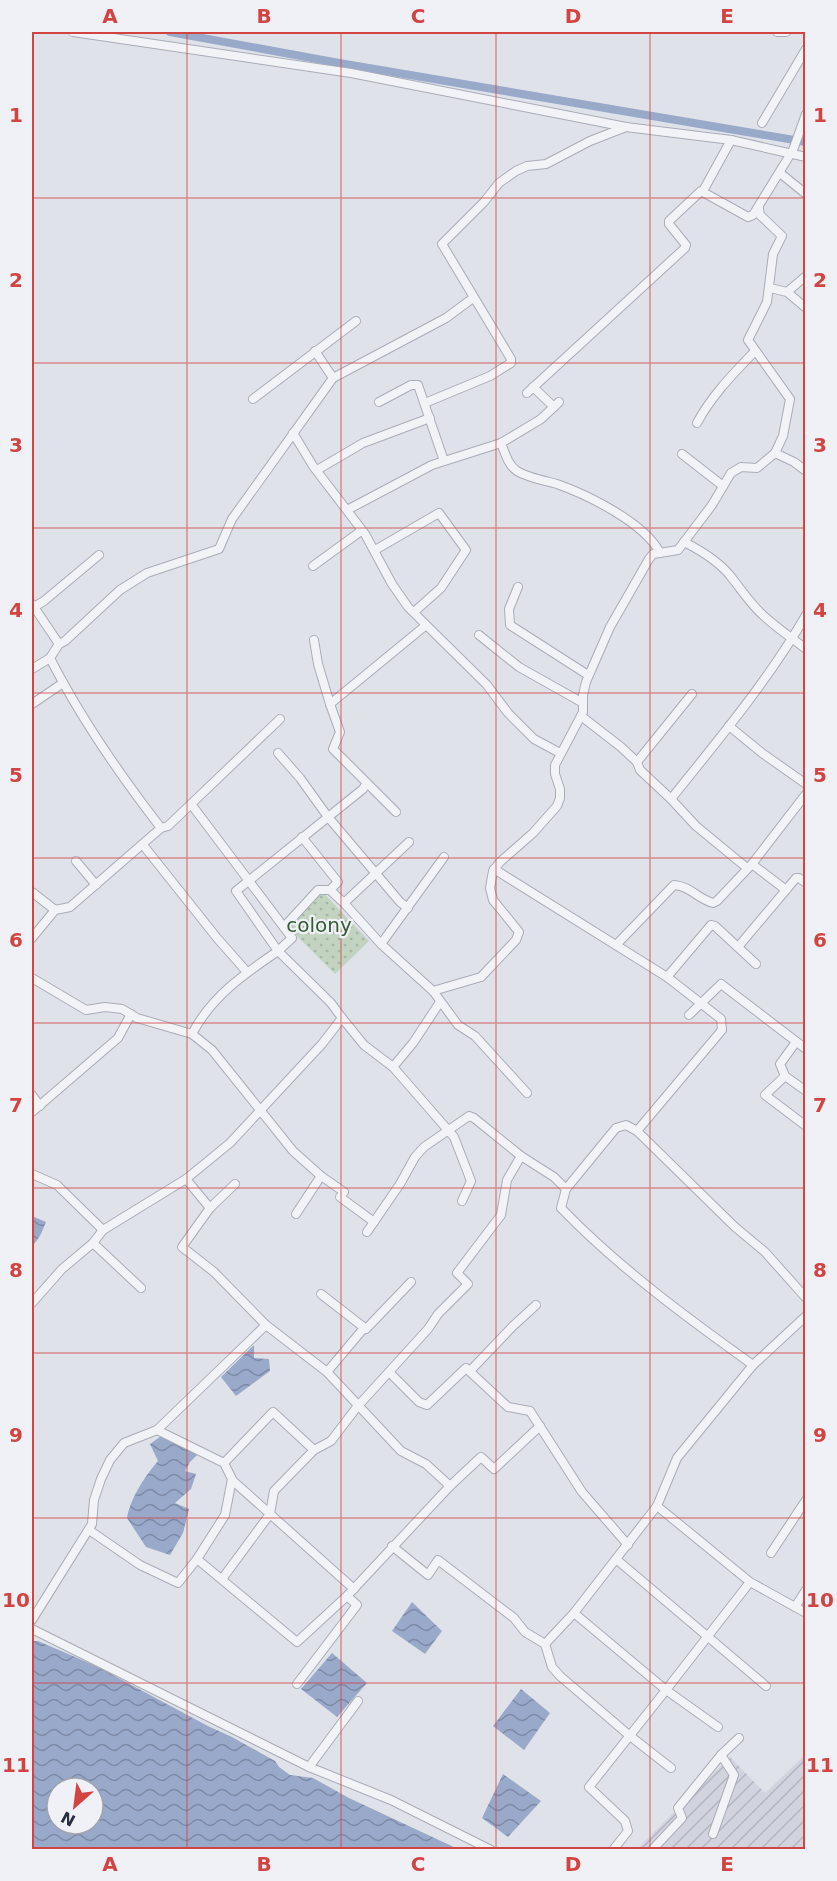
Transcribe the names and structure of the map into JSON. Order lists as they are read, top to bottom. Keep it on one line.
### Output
{"parks":["colony"],"north":"bottom left","grid":{"columns":["A","B","C","D","E"],"rows":["1","2","3","4","5","6","7","8","9","10","11"]}}
